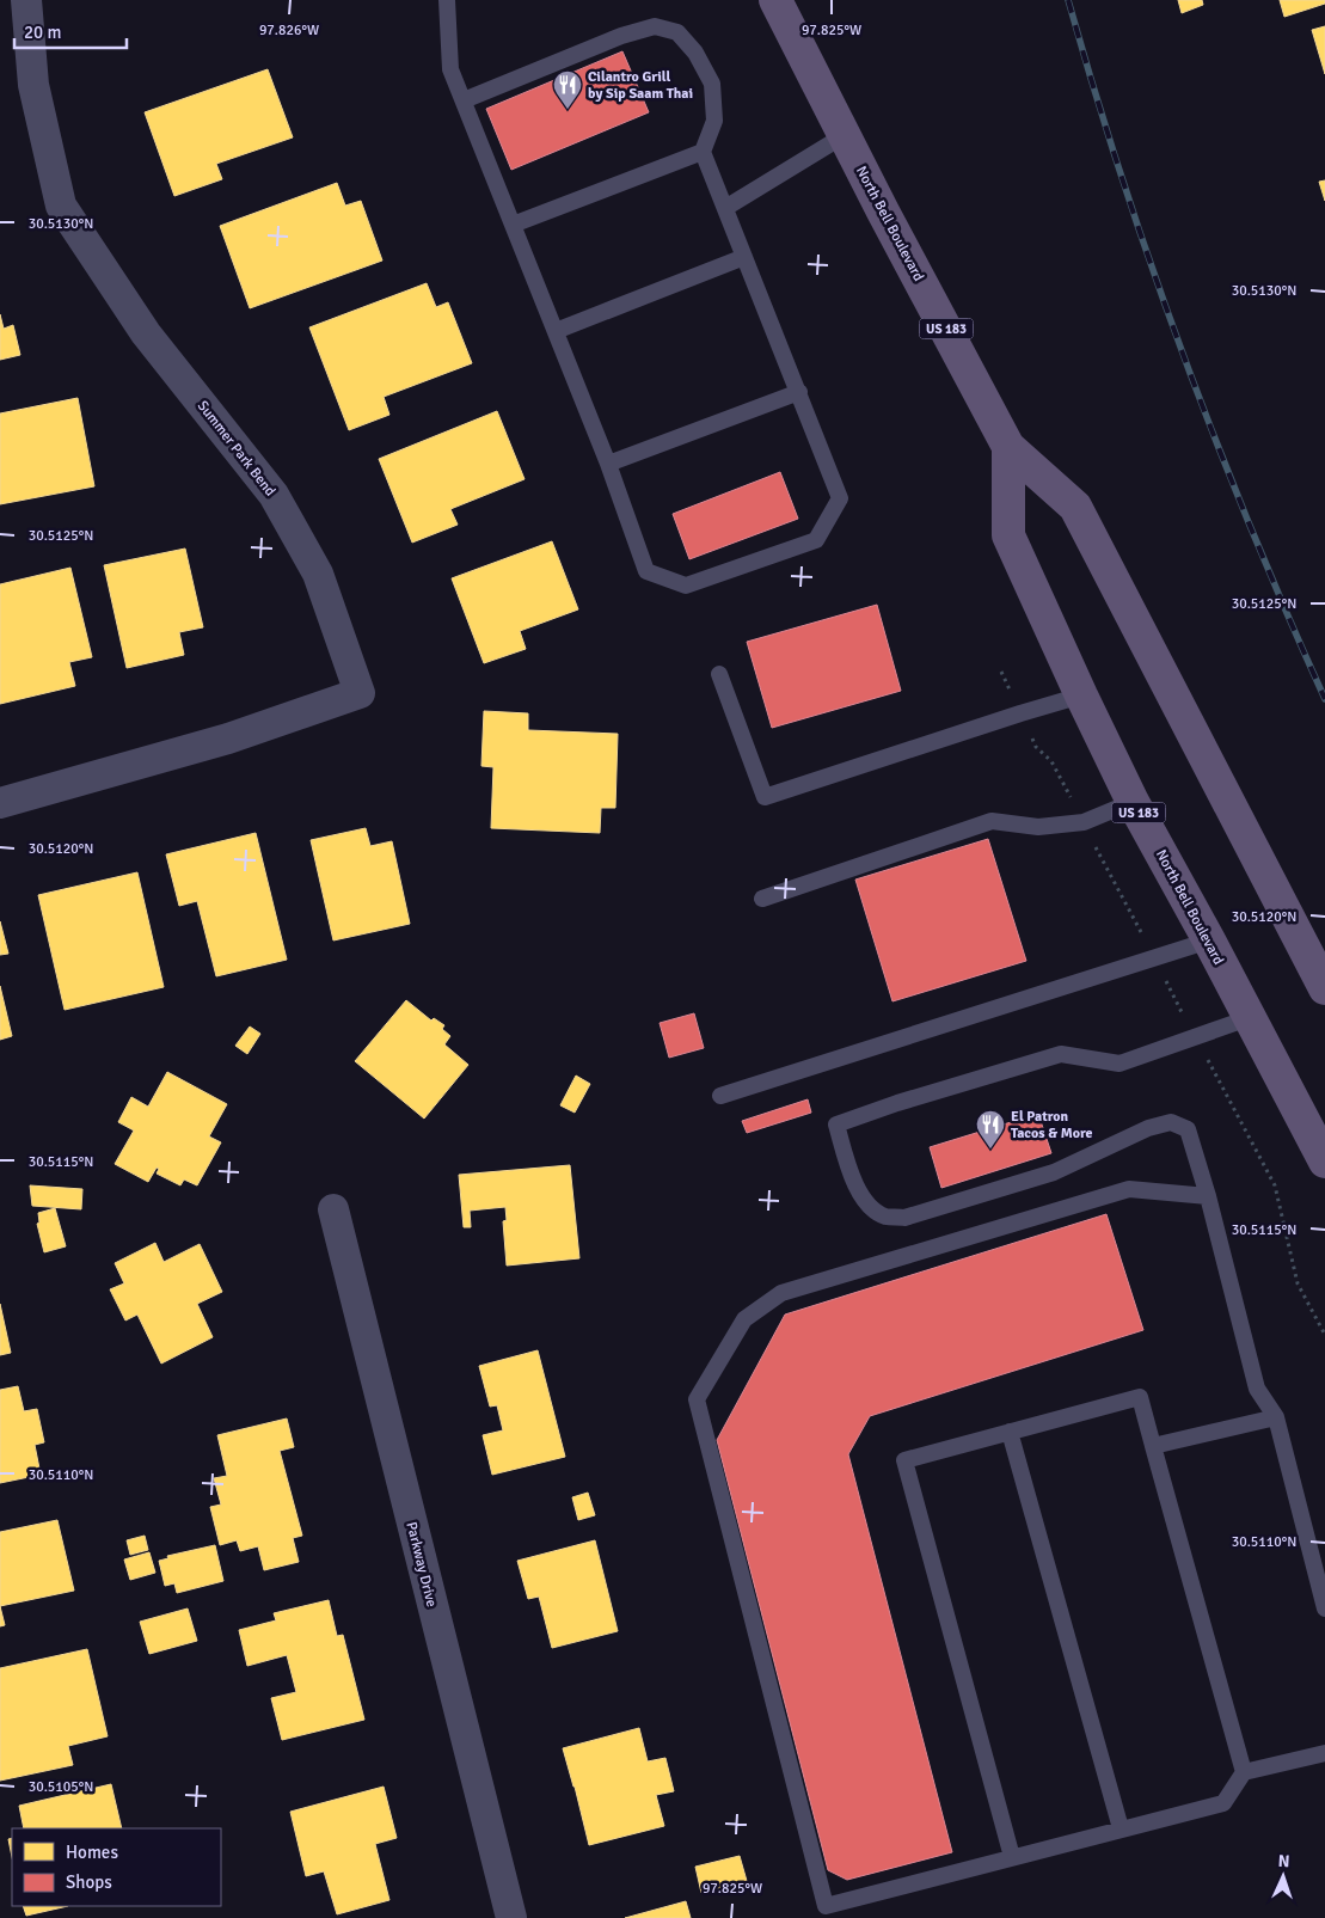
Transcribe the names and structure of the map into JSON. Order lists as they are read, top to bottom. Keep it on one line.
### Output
{"streets":{"main road":["North Bell Boulevard","US 183"],"street":["Summer Park Bend","Parkway Drive"]},"places":{"restaurant":["Cilantro Grill by Sip Saam Thai","El Patron Tacos & More"]},"legend":["Homes","Shops"],"scale_bar":"20 m","north":"top","coordinates":["97.826°W","97.825°W","30.5130°N","30.5125°N","30.5120°N","30.5115°N","30.5110°N","30.5105°N"]}
